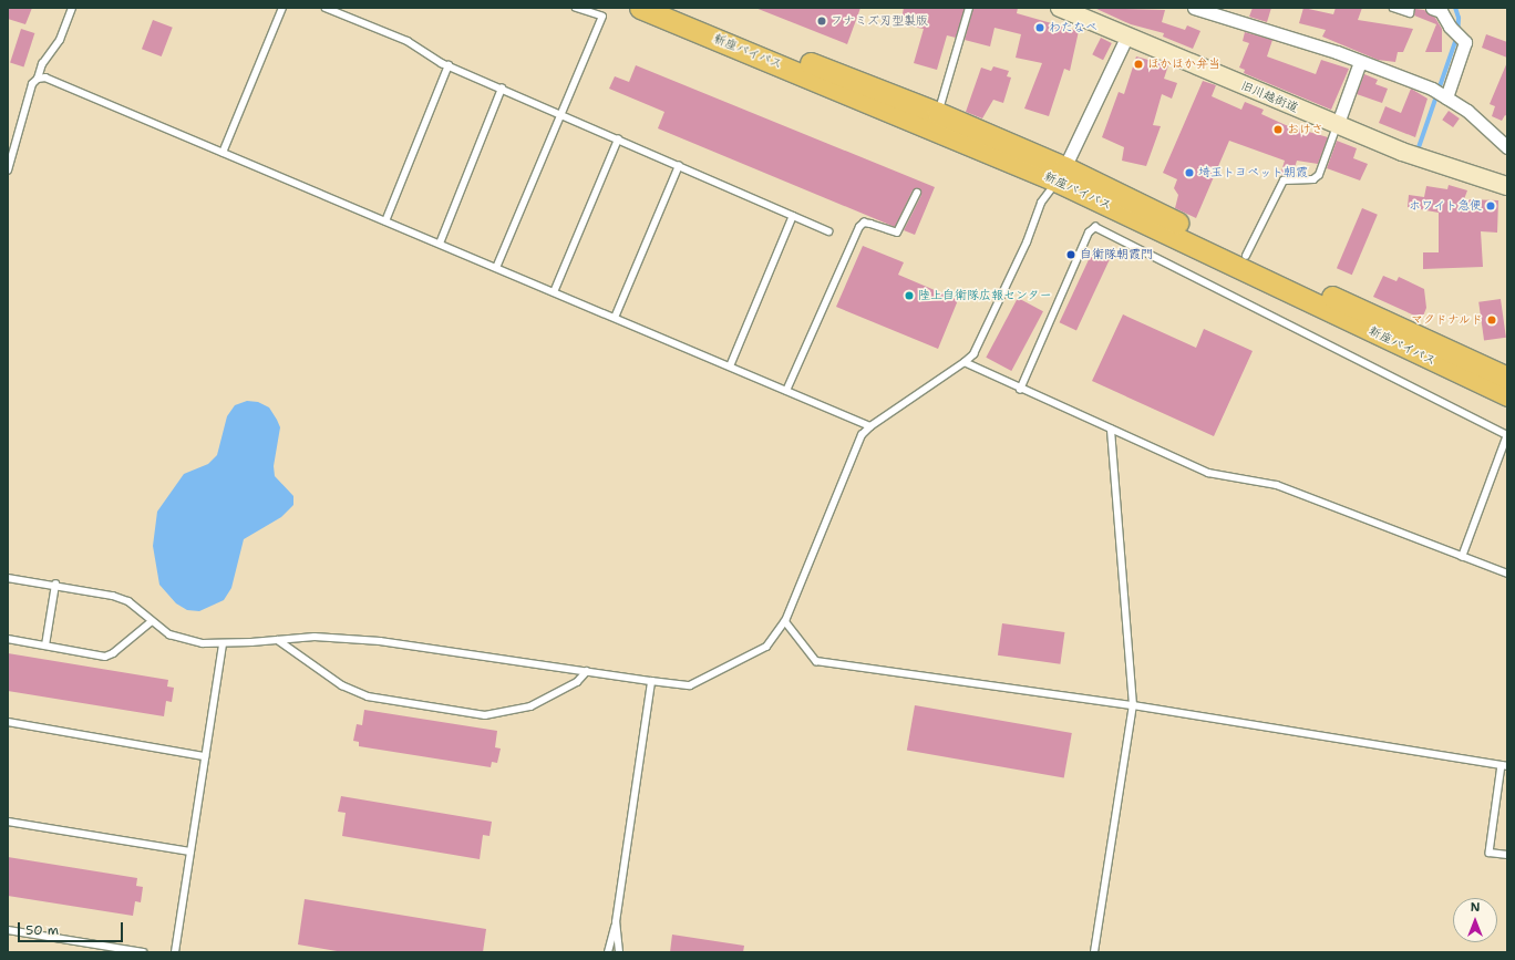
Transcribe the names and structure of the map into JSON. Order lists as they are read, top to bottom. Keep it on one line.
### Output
{"streets":{"highway":["新座バイパス"],"main road":["旧川越街道"]},"places":["フナミズ刃型製版","わたなべ","ほかほか弁当","おけさ","埼玉トヨペット朝霞","ホワイト急便","自衛隊朝霞門","陸上自衛隊広報センター","マクドナルド"],"scale_bar":"50 m","north":"top"}
